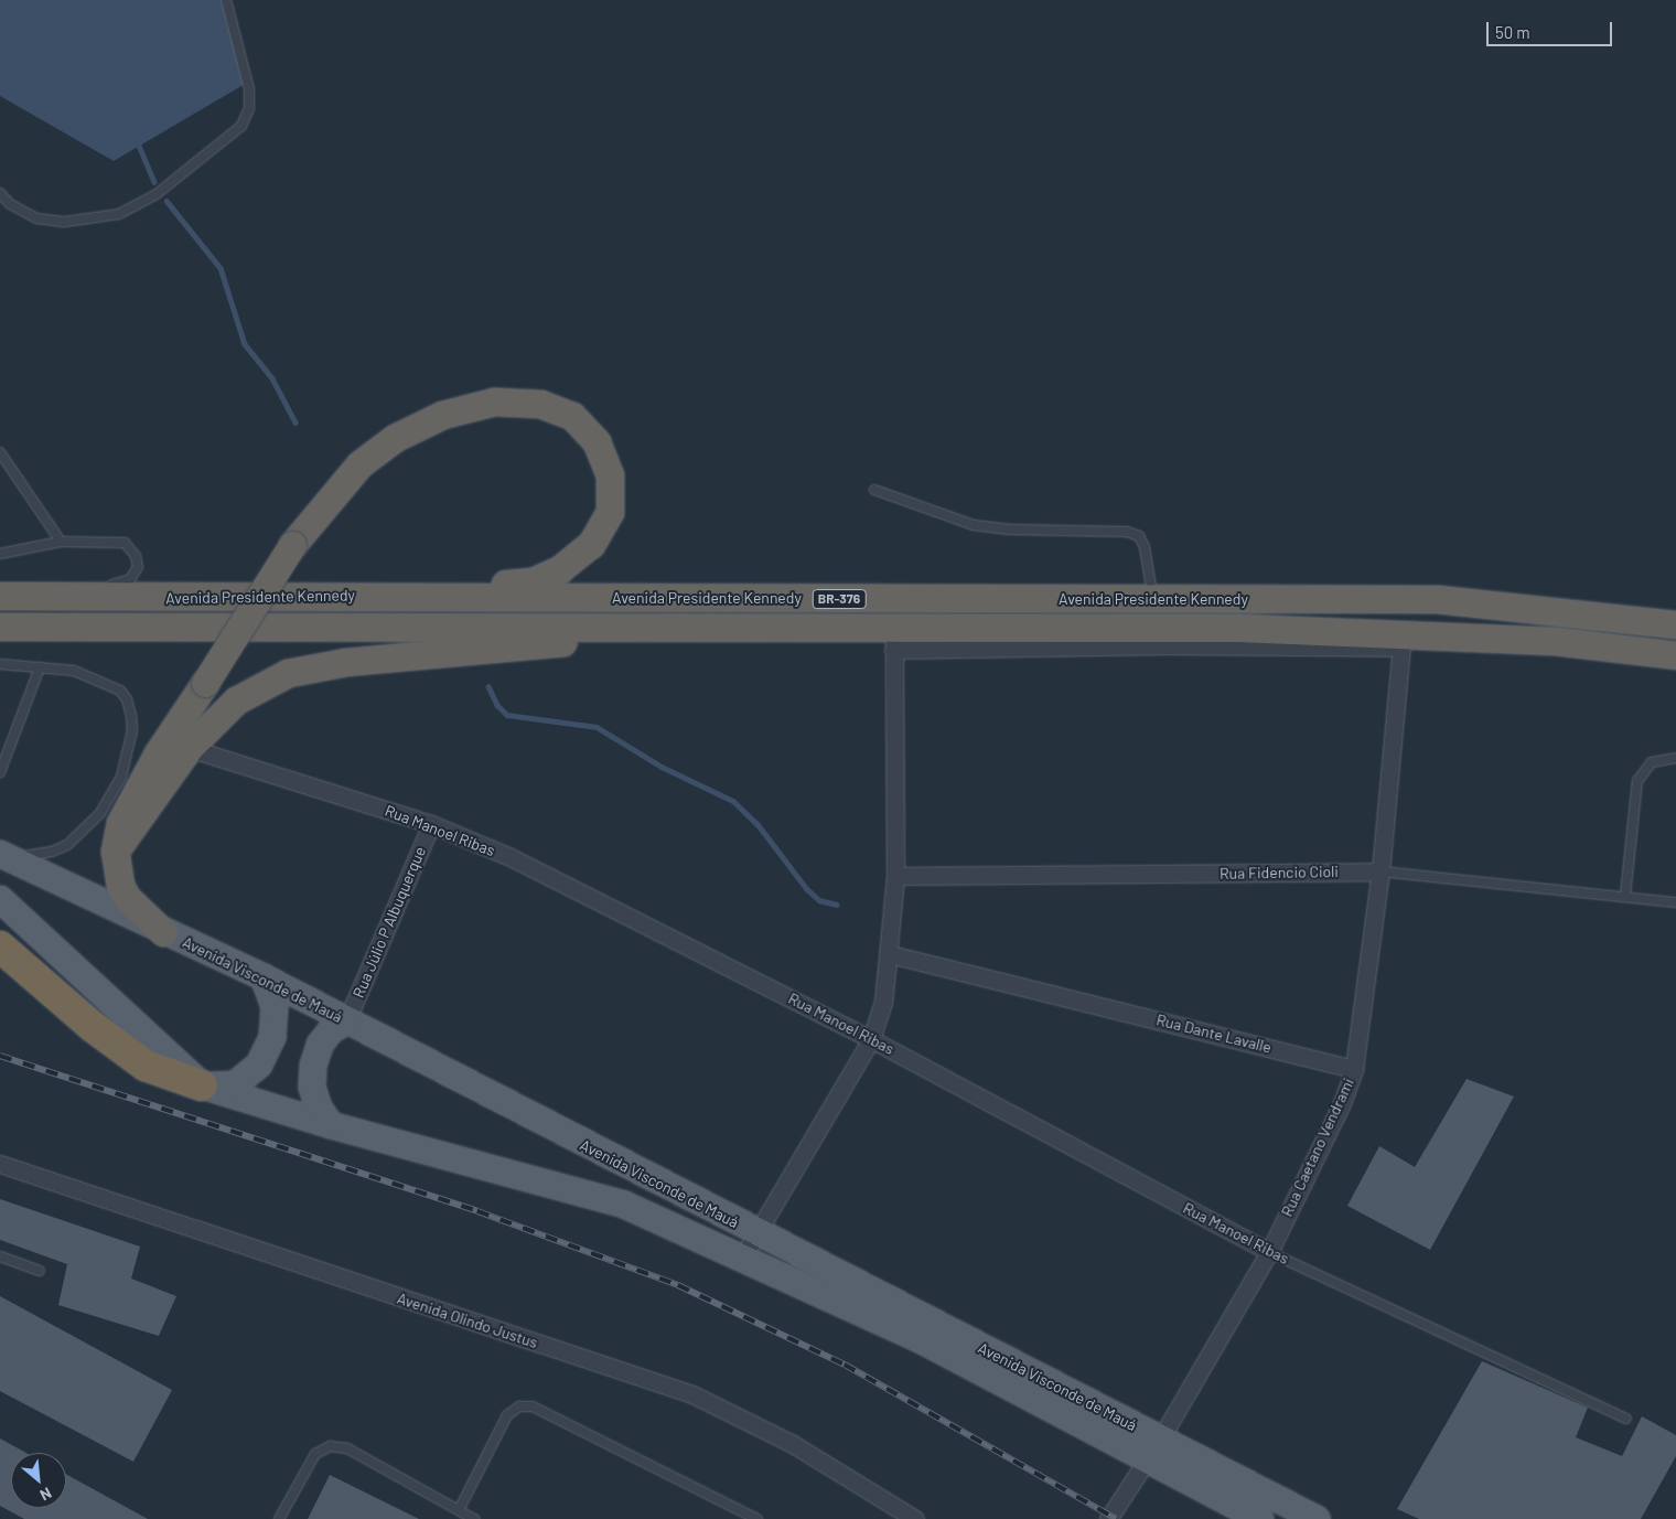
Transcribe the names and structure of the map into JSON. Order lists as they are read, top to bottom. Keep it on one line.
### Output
{"streets":{"highway":["Avenida Presidente Kennedy","BR-376"],"main road":["Avenida Visconde de Mauá"],"street":["Rua Manoel Ribas","Rua Fidencio Cioli","Rua Júlio P Albuquerque","Rua Dante Lavalle","Rua Caetano Vendrami","Avenida Olindo Justus"]},"crossings":[["Avenida Presidente Kennedy","Rua Caetano Vendrami"],["Rua Manoel Ribas","Rua Júlio P Albuquerque"],["Rua Manoel Ribas","Rua Caetano Vendrami"],["Rua Fidencio Cioli","Rua Caetano Vendrami"],["Rua Júlio P Albuquerque","Avenida Visconde de Mauá"],["Avenida Visconde de Mauá","Rua Caetano Vendrami"],["Rua Dante Lavalle","Rua Caetano Vendrami"]],"scale_bar":"50 m","north":"bottom right"}
